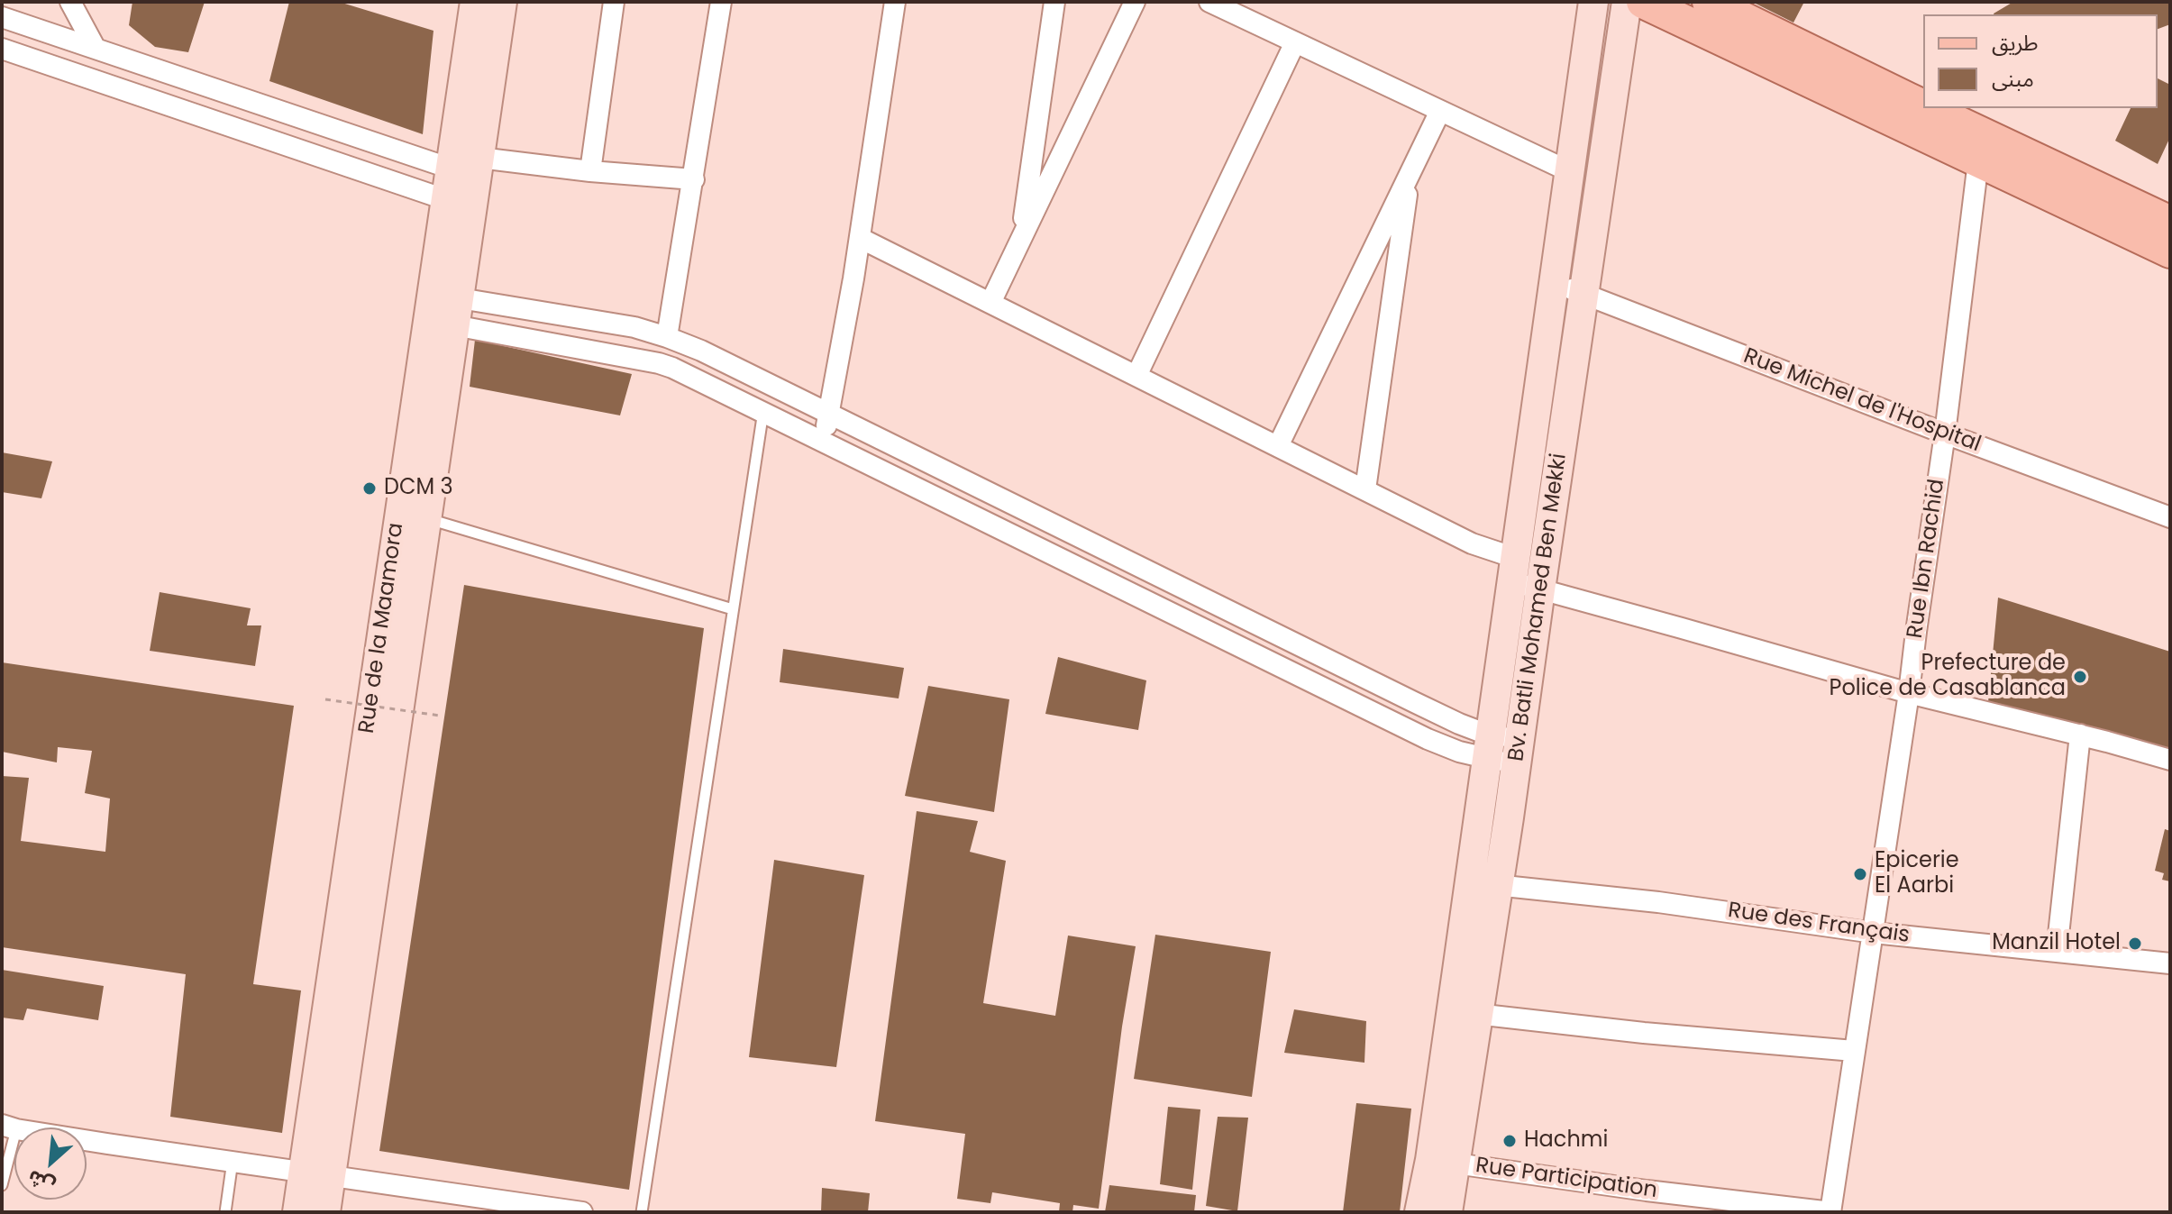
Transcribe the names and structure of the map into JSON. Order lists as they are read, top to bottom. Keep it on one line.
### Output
{"streets":{"street":["Rue Michel de l'Hospital","Rue Ibn Rachid","Bv. Batli Mohamed Ben Mekki","Rue de la Maamora","Rue des Français","Rue Participation"]},"crossings":[["Rue Michel de l'Hospital","Rue Ibn Rachid"],["Rue Michel de l'Hospital","Bv. Batli Mohamed Ben Mekki"],["Rue Ibn Rachid","Rue des Français"],["Rue Ibn Rachid","Rue Participation"],["Bv. Batli Mohamed Ben Mekki","Rue des Français"],["Bv. Batli Mohamed Ben Mekki","Rue Participation"]],"places":["DCM 3","Prefecture de Police de Casablanca","Epicerie El Aarbi","Manzil Hotel","Hachmi"],"legend":["طريق","مبنى"],"north":"bottom left"}
